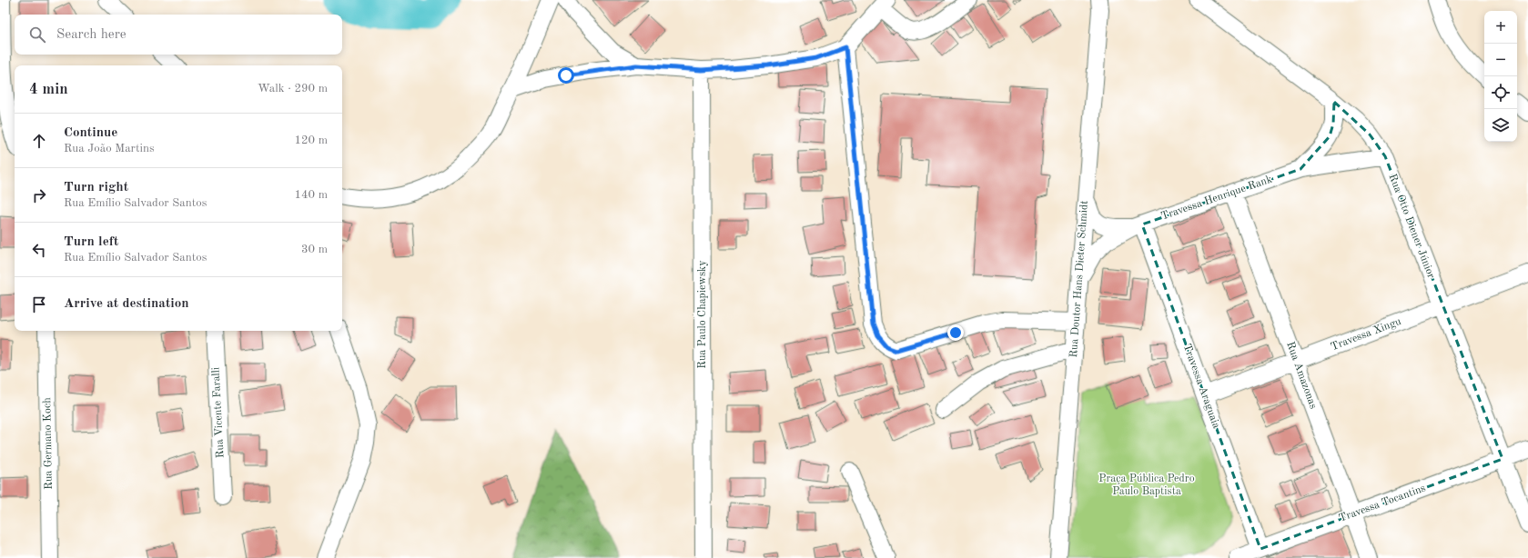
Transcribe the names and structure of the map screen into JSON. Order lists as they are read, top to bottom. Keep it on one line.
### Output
{"streets":{"street":["Travessa Henrique Rank","Rua Otto Diener Júnior","Rua Doutor Hans Dieter Schmidt","Rua Paulo Chapiewsky","Travessa Xingu","Rua Amazonas","Travessa Araguaia","Rua Vicente Faralli","Rua Germano Koch","Travessa Tocantins"]},"crossings":[["Travessa Henrique Rank","Rua Otto Diener Júnior"],["Travessa Henrique Rank","Rua Doutor Hans Dieter Schmidt"],["Travessa Henrique Rank","Rua Amazonas"],["Travessa Henrique Rank","Travessa Araguaia"],["Rua Otto Diener Júnior","Travessa Xingu"],["Rua Otto Diener Júnior","Travessa Tocantins"],["Travessa Xingu","Rua Amazonas"],["Travessa Xingu","Travessa Araguaia"],["Rua Amazonas","Travessa Tocantins"],["Travessa Araguaia","Travessa Tocantins"]],"parks":["Praça Pública Pedro Paulo Baptista"],"page":{"map_buttons":["+","−"],"search":"Search here","heading":["4 min","Walk · 290 m"],"list":[["Continue","Rua João Martins","120 m"],["Turn right","Rua Emílio Salvador Santos","140 m"],["Turn left","Rua Emílio Salvador Santos","30 m"],"Arrive at destination"]}}
